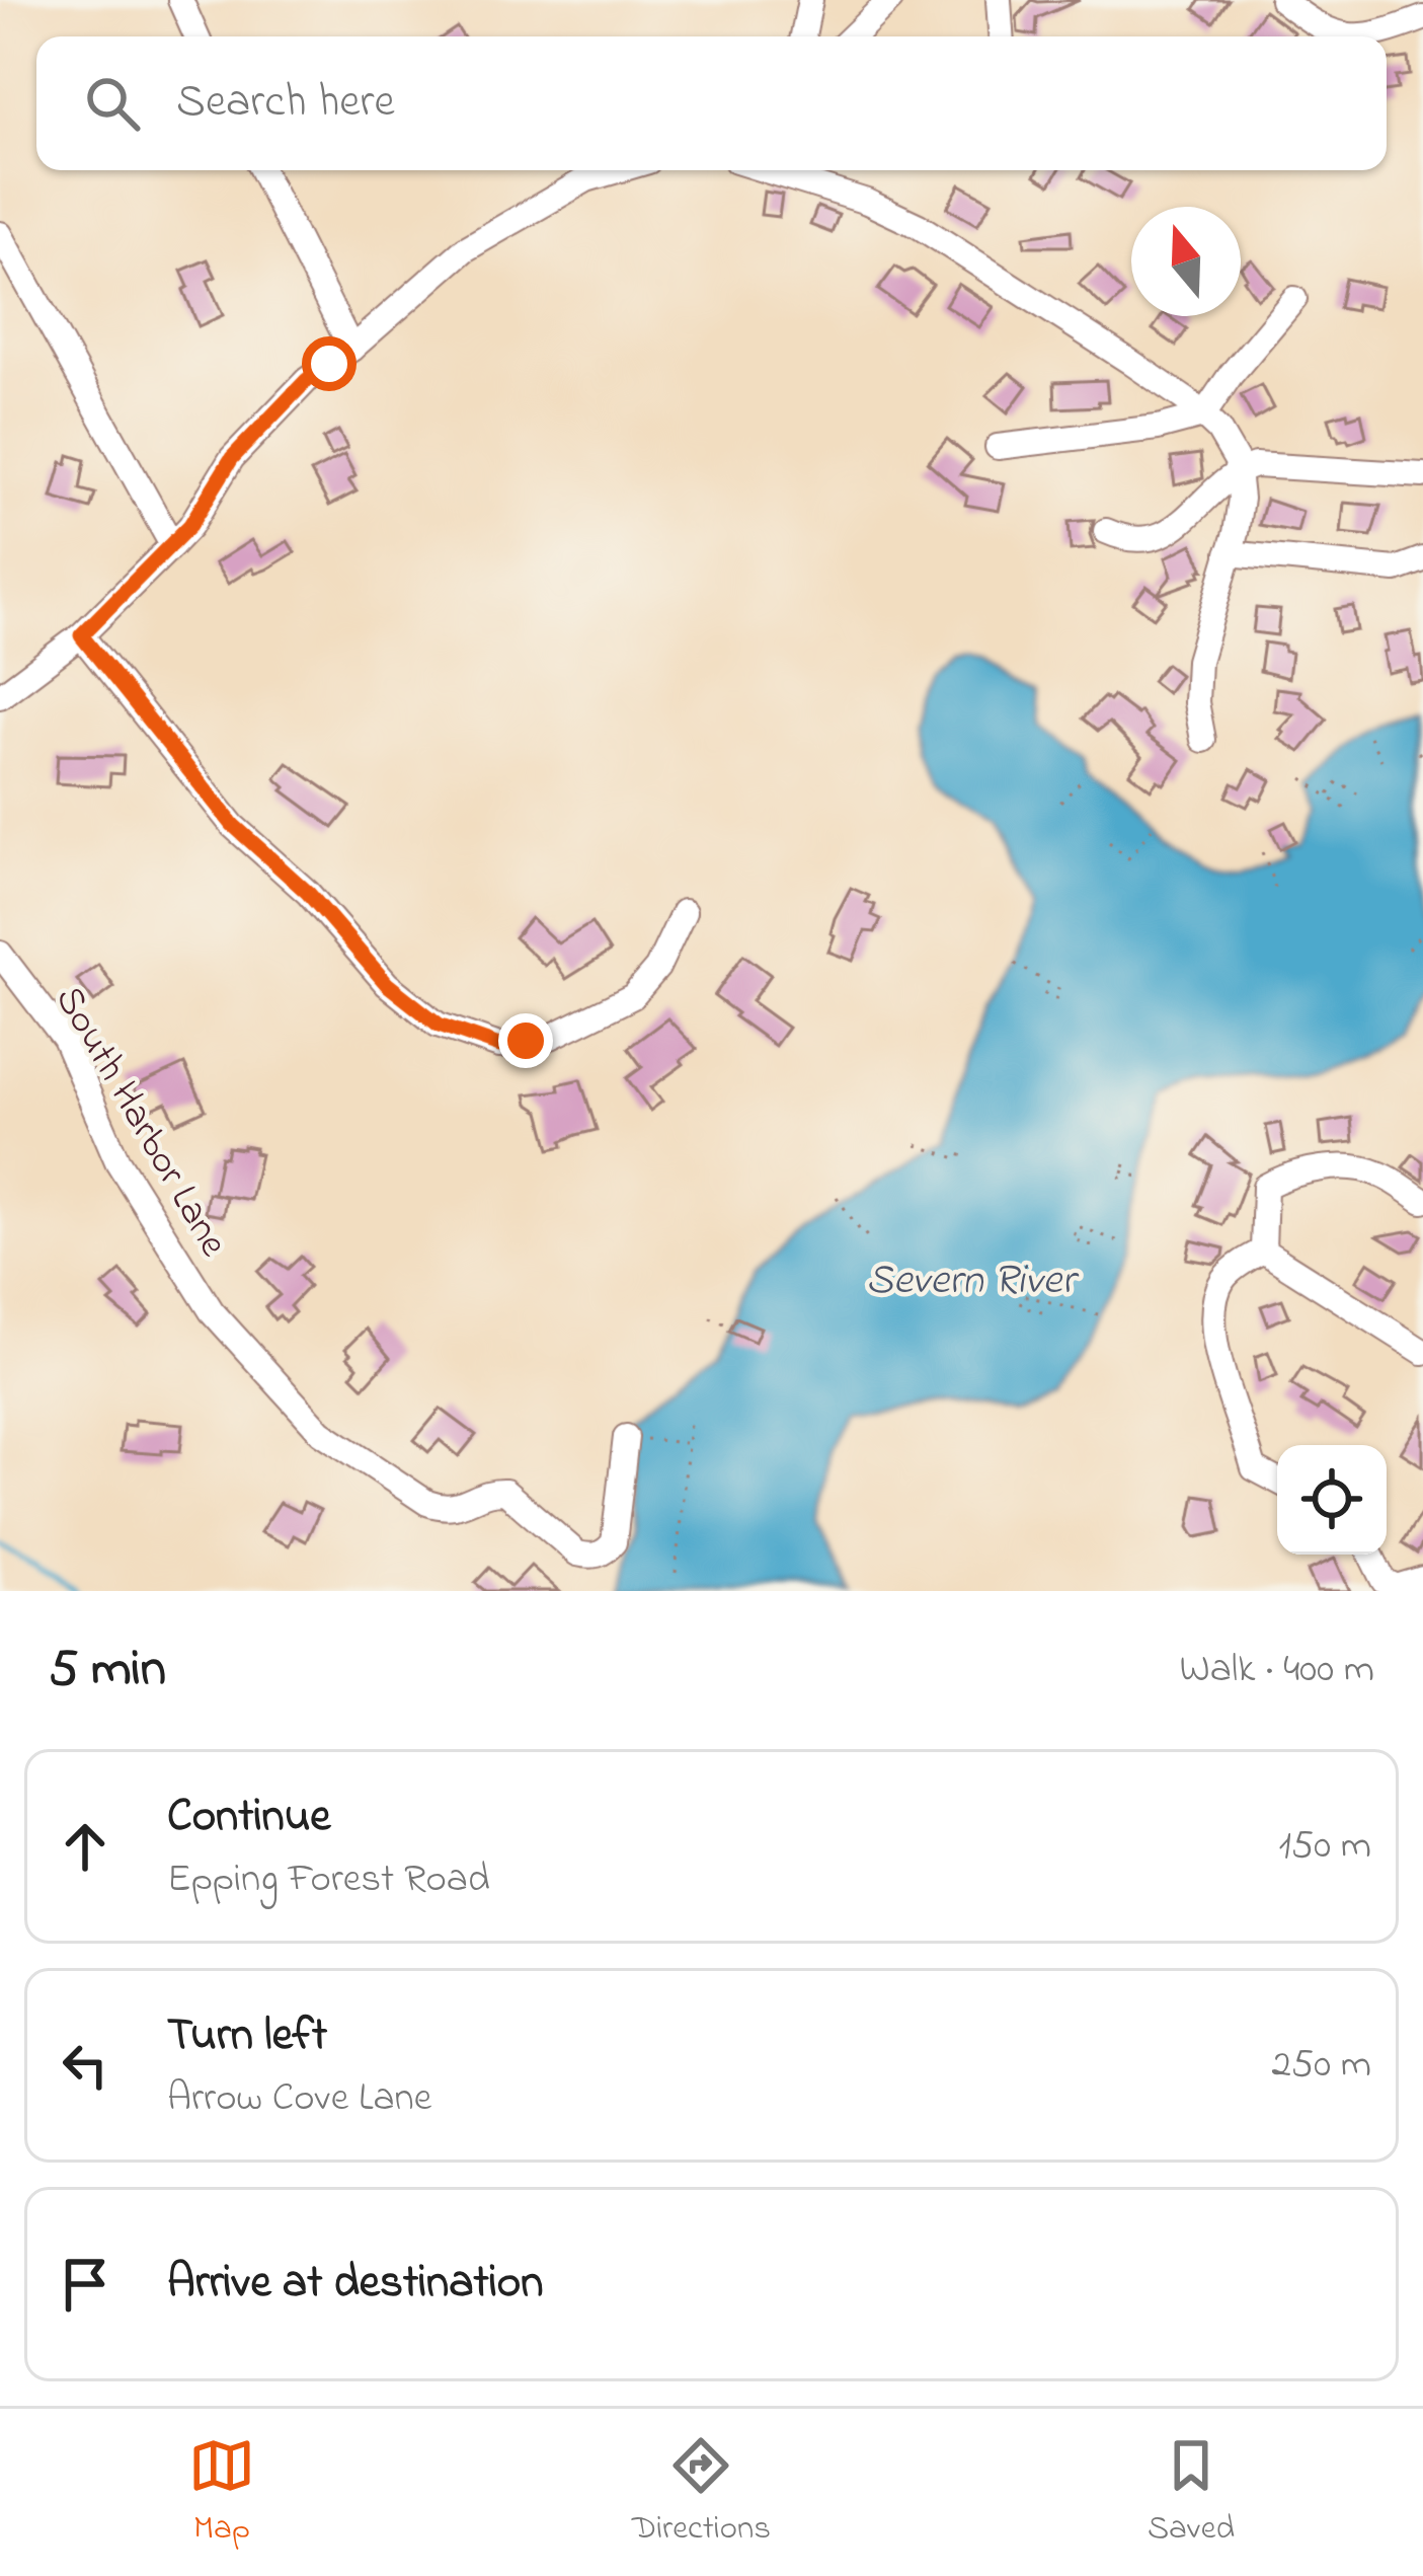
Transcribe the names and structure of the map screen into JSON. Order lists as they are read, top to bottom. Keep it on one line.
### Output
{"streets":{"street":["South Harbor Lane"]},"water":["Severn River"],"north":"top","page":{"search":"Search here","heading":["5 min","Walk · 400 m"],"list":[["Continue","Epping Forest Road","150 m"],["Turn left","Arrow Cove Lane","250 m"],"Arrive at destination"],"nav":["Map","Directions","Saved"]}}
